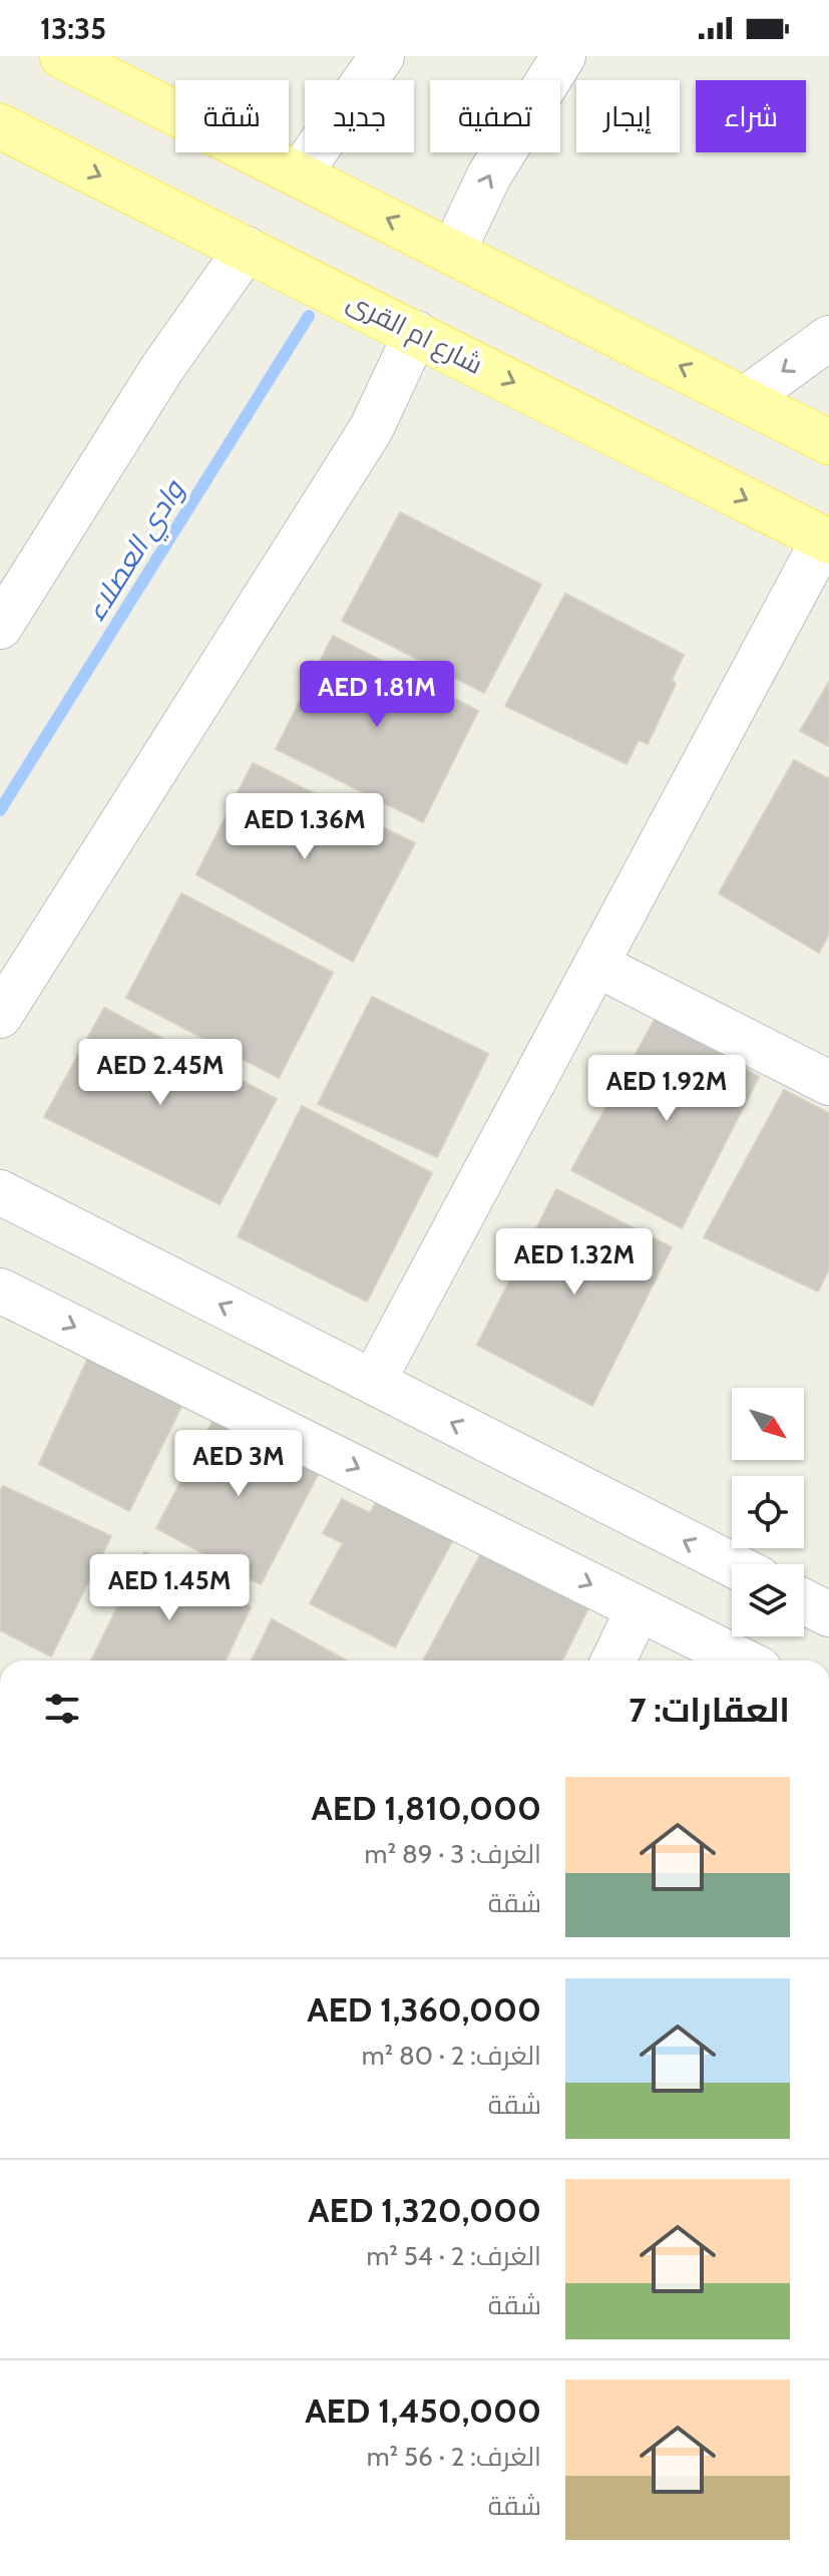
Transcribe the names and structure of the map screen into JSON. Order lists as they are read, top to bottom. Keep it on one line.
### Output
{"streets":{"main road":["شارع ام القرى"]},"water":["وادي العصلاء"],"north":"bottom right","page":{"status":"13:35","chip":["شراء","إيجار","تصفية","جديد","شقة"],"price":["AED 1.81M","AED 1.36M","AED 2.45M","AED 1.92M","AED 1.32M","AED 3M","AED 1.45M"],"heading":"العقارات: 7","list":[{"name":"AED 1,810,000","note":"الغرف: 3 · 89 m² · شقة"},{"name":"AED 1,360,000","note":"الغرف: 2 · 80 m² · شقة"},{"name":"AED 1,320,000","note":"الغرف: 2 · 54 m² · شقة"},{"name":"AED 1,450,000","note":"الغرف: 2 · 56 m² · شقة"}]}}
